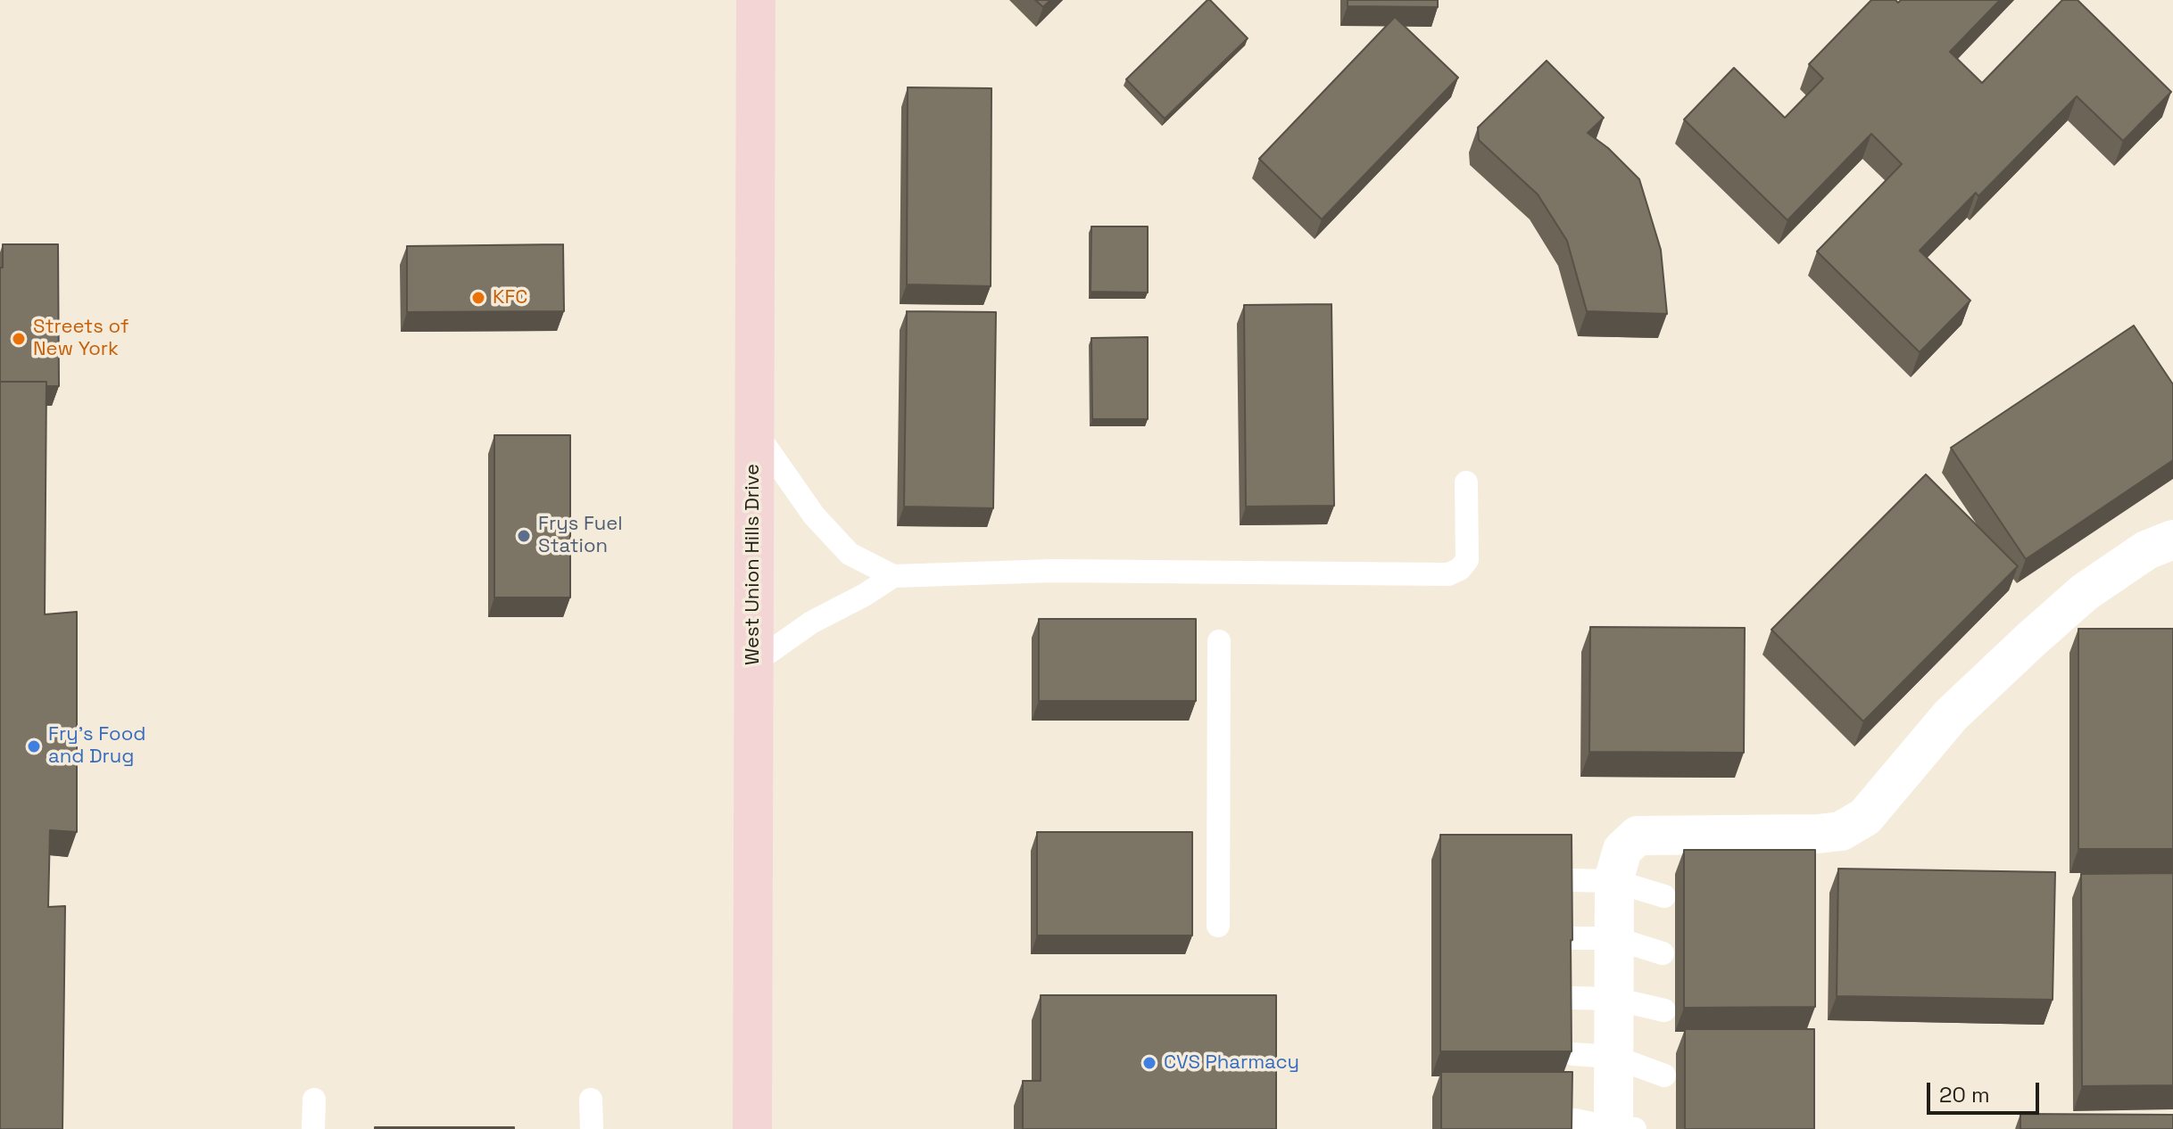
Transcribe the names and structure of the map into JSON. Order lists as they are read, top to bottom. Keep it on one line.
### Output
{"streets":{"main road":["West Union Hills Drive"]},"places":["KFC","Streets of New York","Frys Fuel Station","Fry's Food and Drug","CVS Pharmacy"],"scale_bar":"20 m"}
